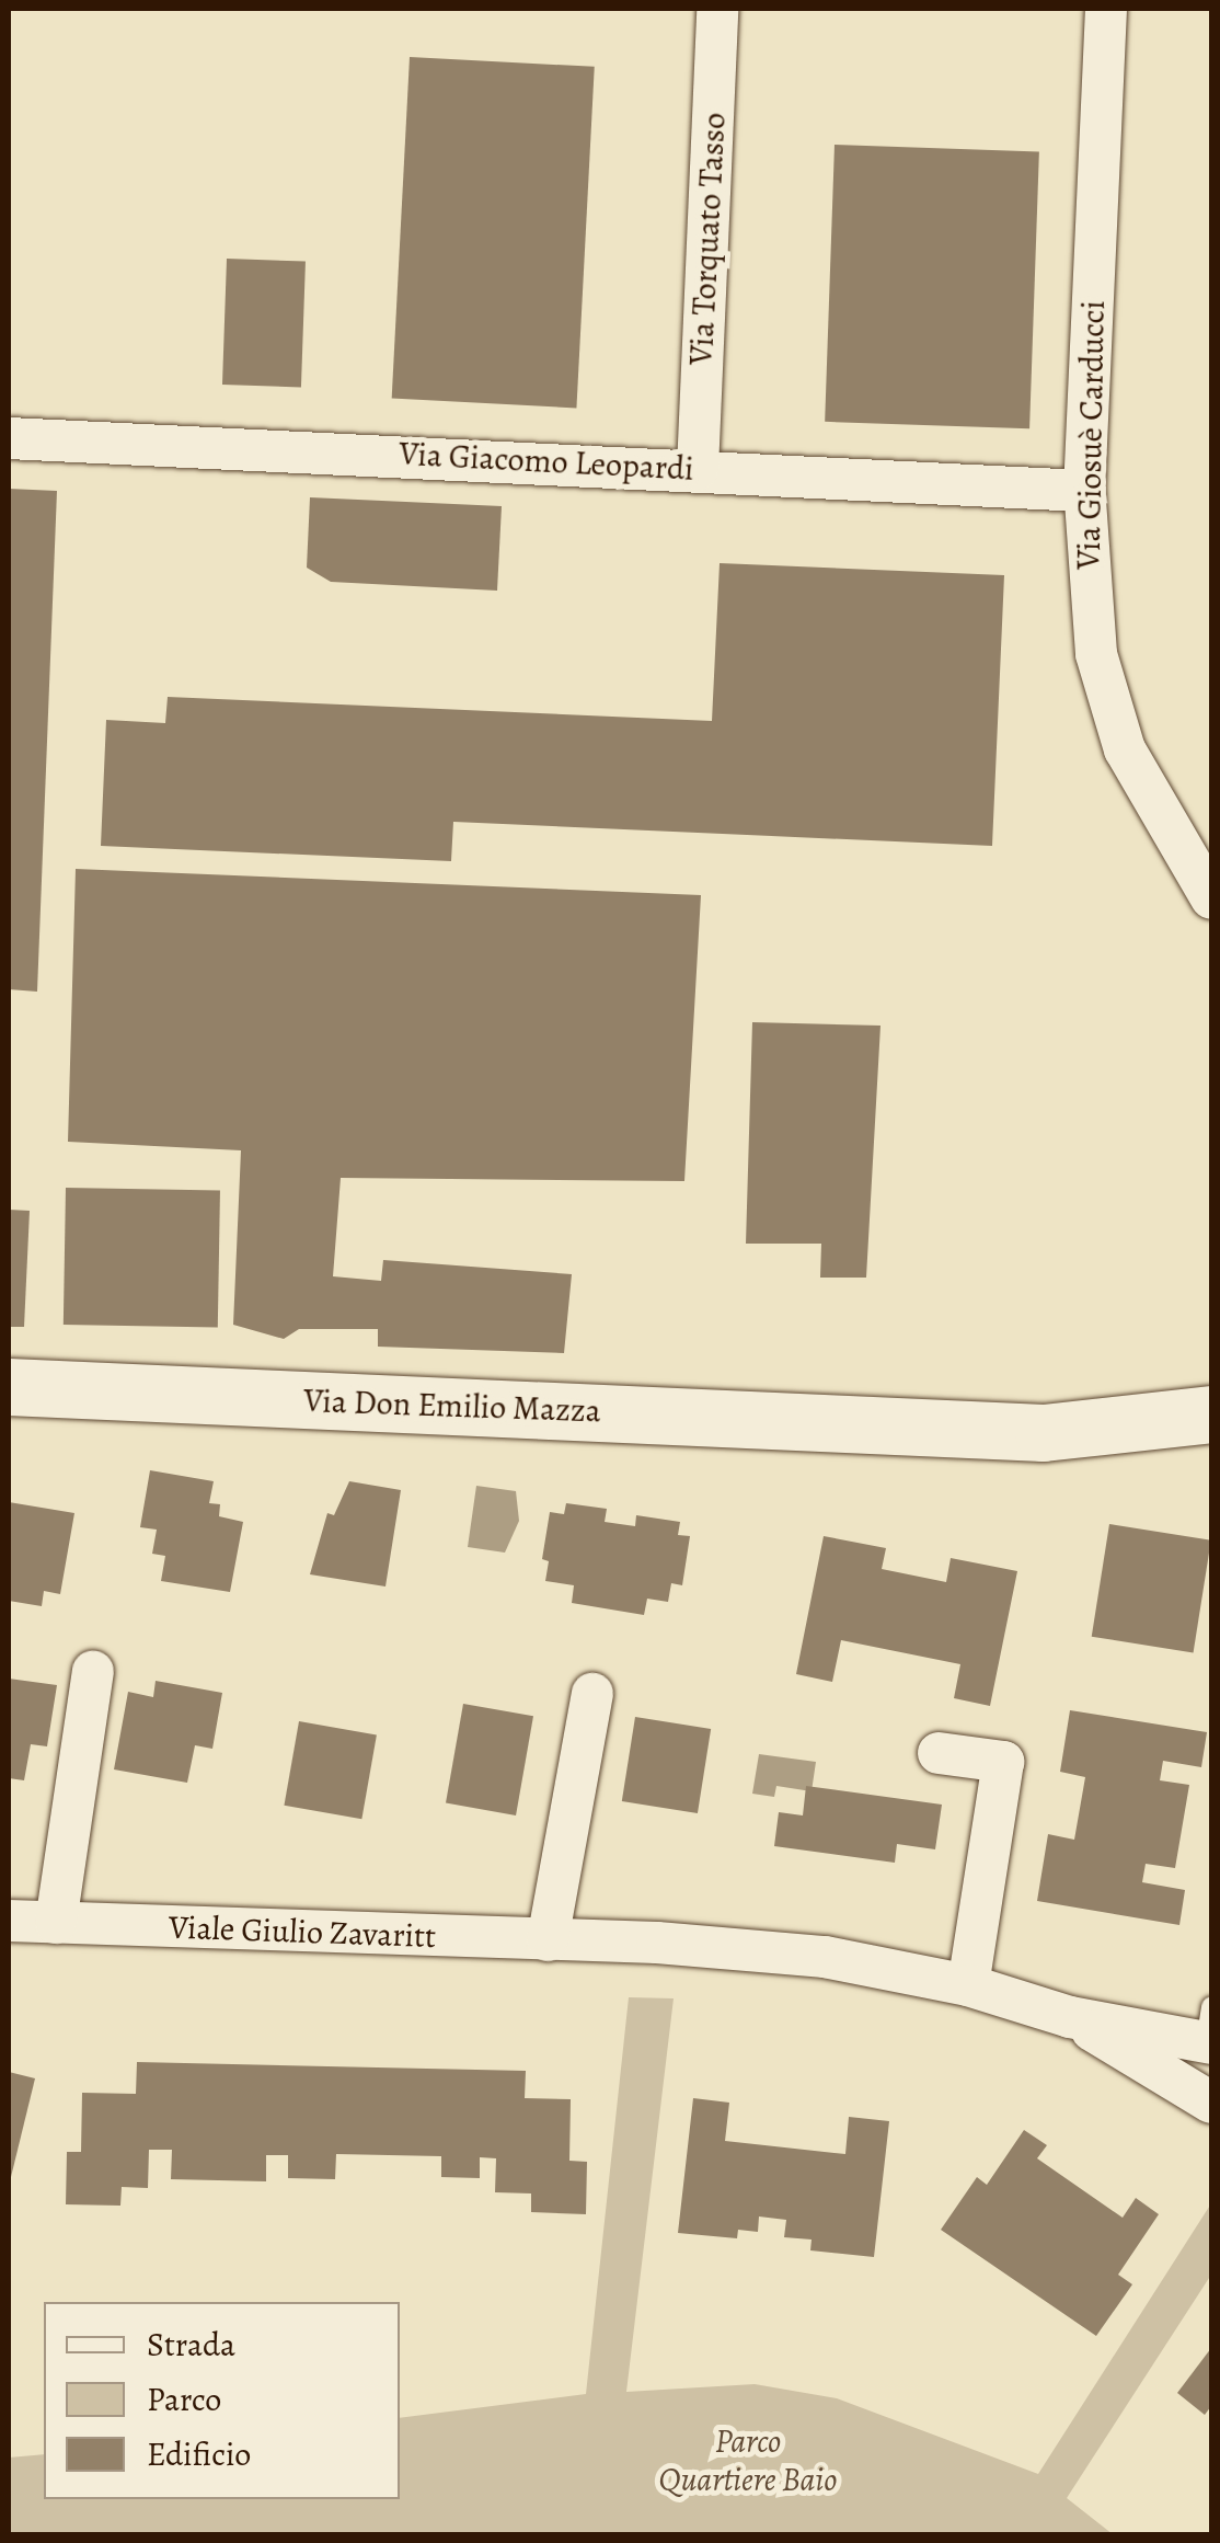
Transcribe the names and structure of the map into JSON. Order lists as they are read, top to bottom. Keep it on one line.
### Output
{"streets":{"street":["Via Torquato Tasso","Via Giosuè Carducci","Via Giacomo Leopardi","Via Don Emilio Mazza","Viale Giulio Zavaritt"]},"crossings":[["Via Torquato Tasso","Via Giacomo Leopardi"],["Via Giosuè Carducci","Via Giacomo Leopardi"]],"parks":["Parco Quartiere Baio"],"legend":["Strada","Parco","Edificio"]}
